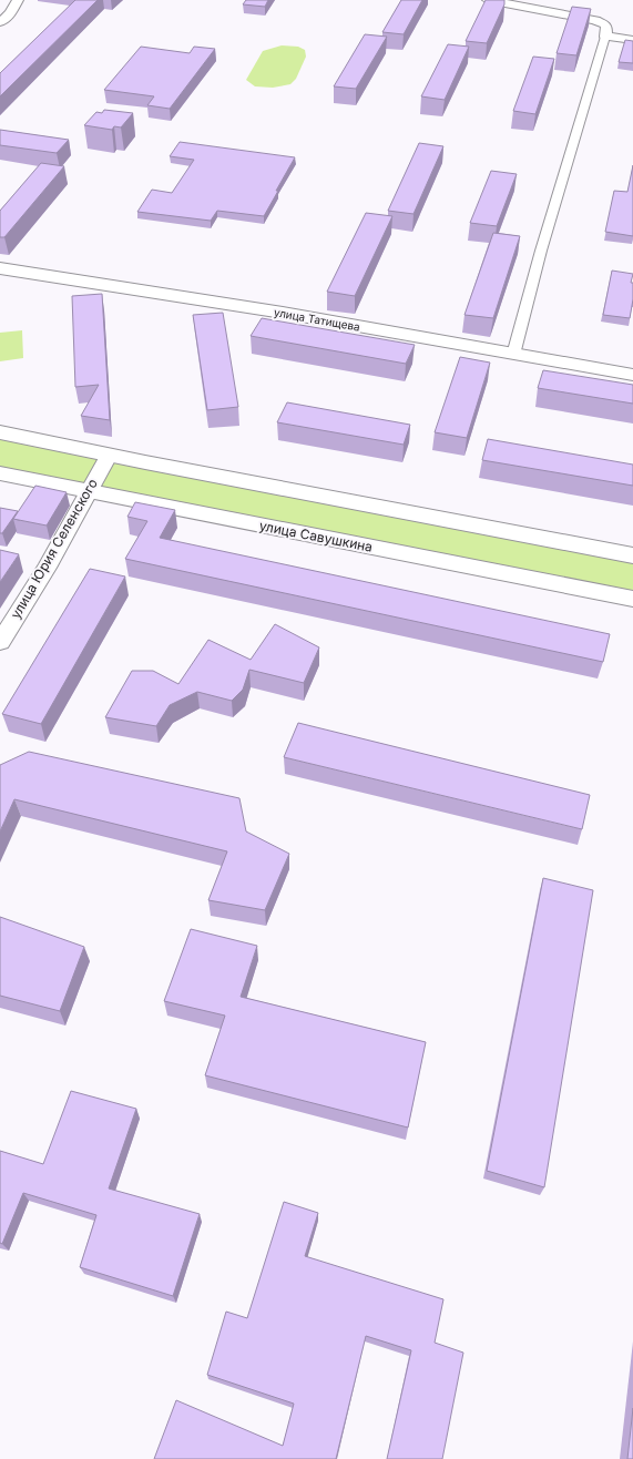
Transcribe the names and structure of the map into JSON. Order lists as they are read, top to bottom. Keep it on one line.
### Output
{"streets":{"main road":["улица Татищева","улица Савушкина"],"street":["улица Юрия Селенского"]},"crossings":[["улица Савушкина","улица Юрия Селенского"]]}
